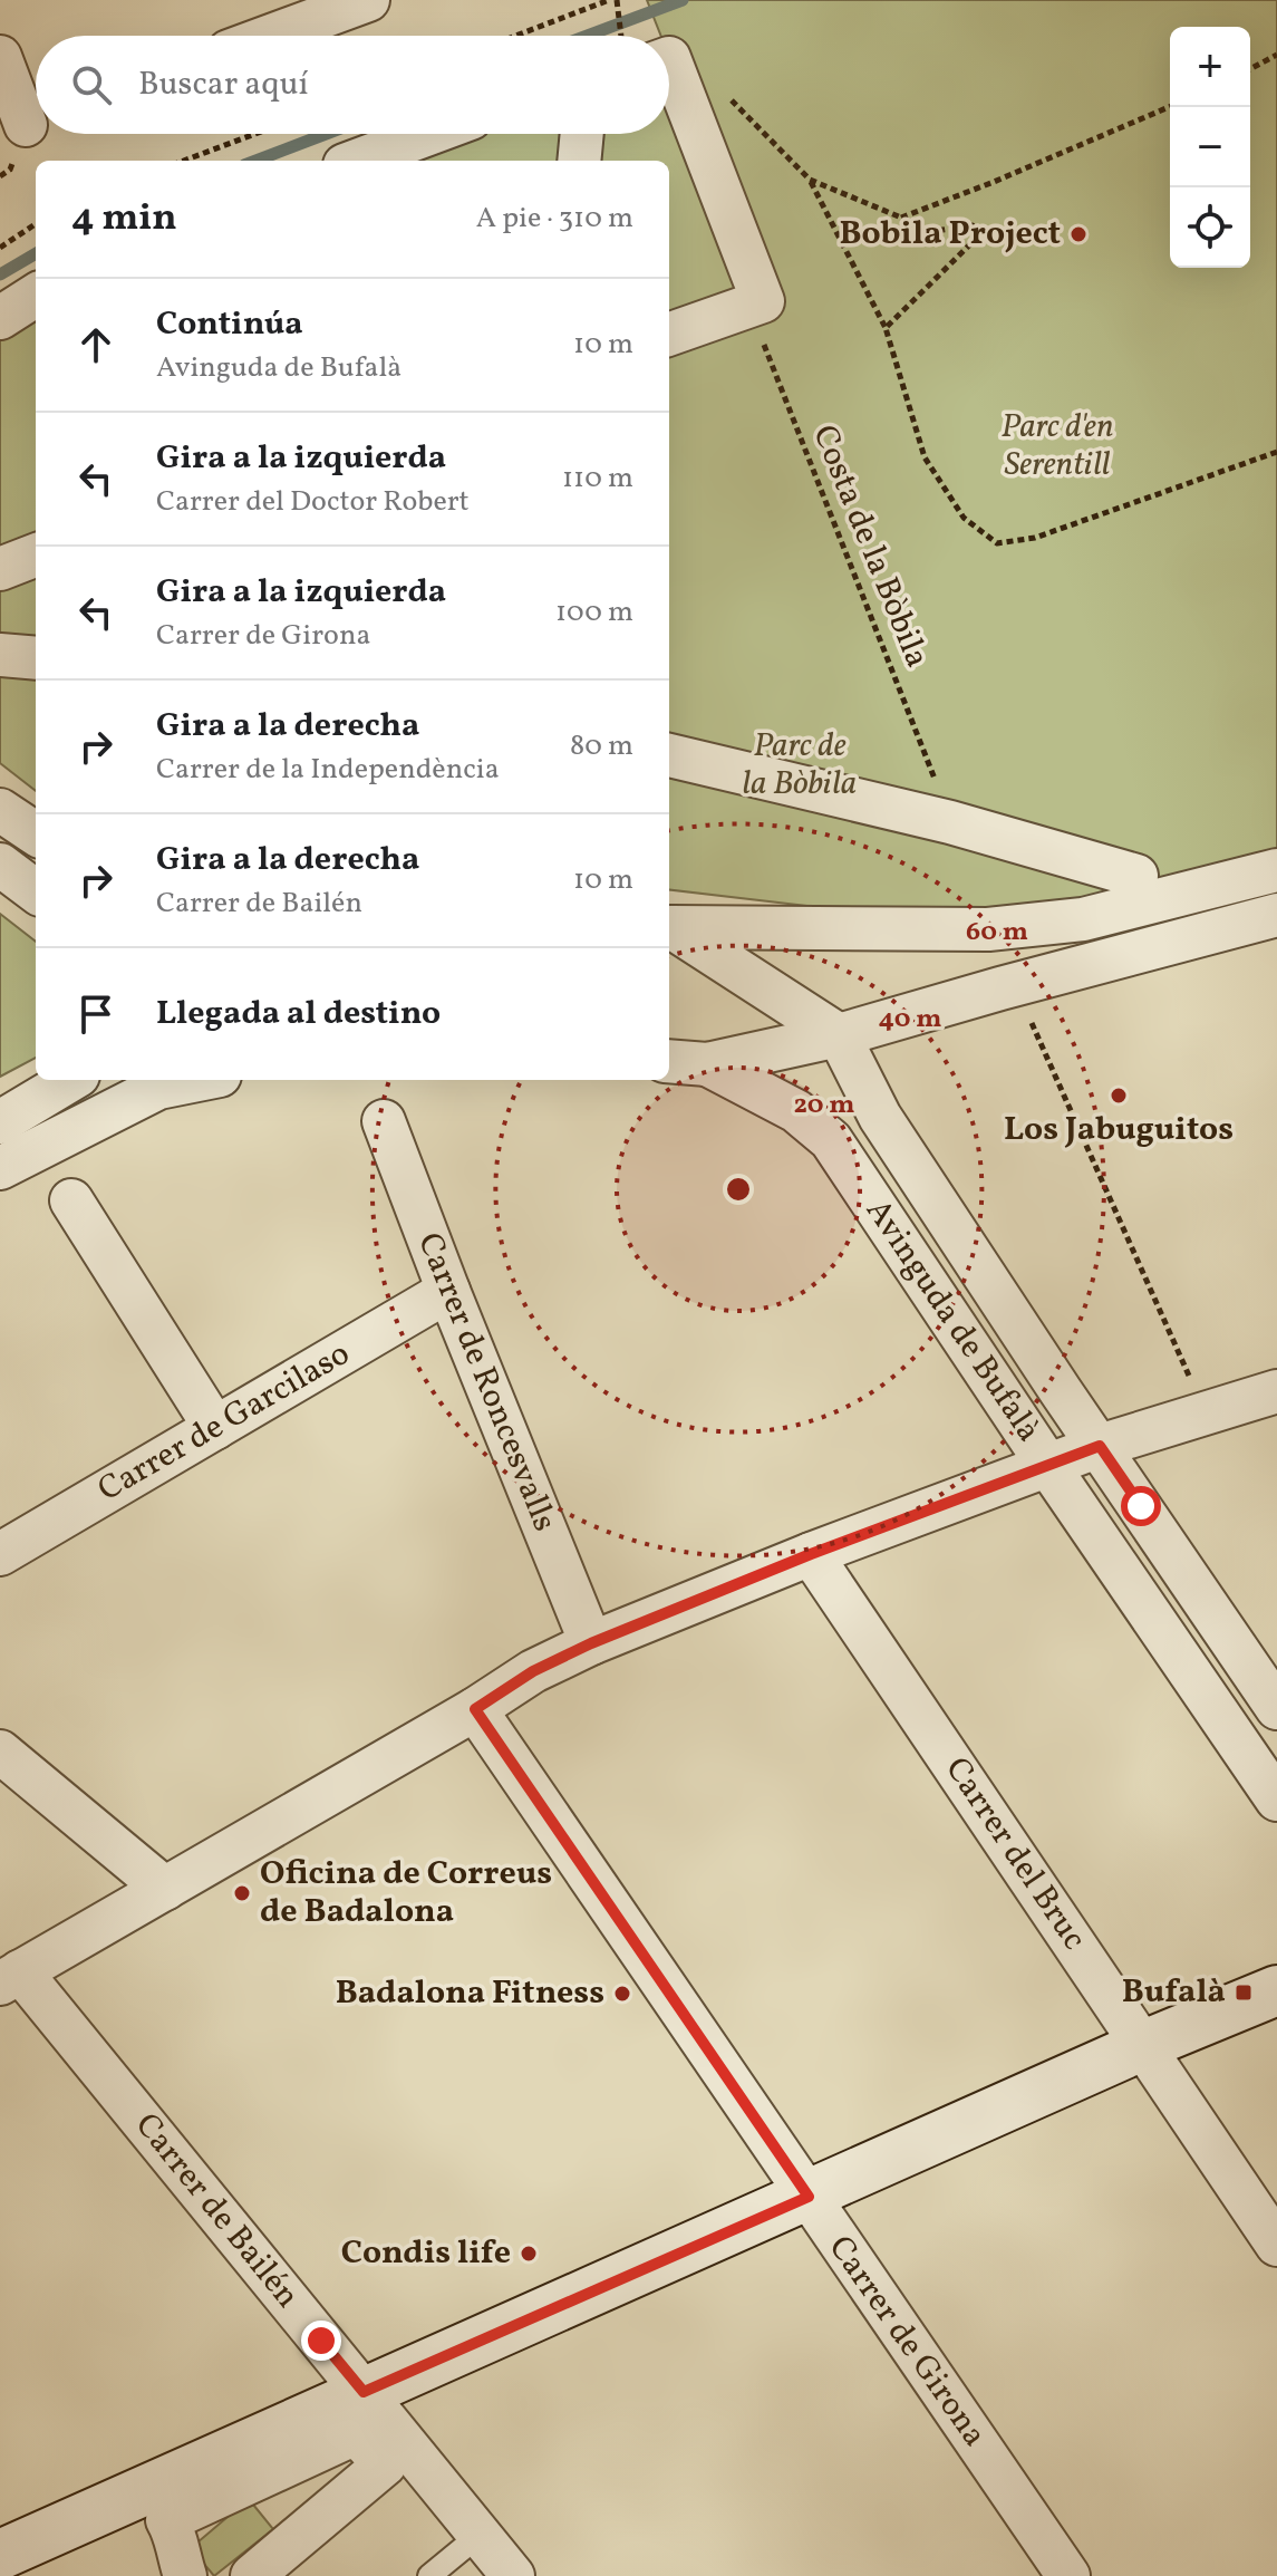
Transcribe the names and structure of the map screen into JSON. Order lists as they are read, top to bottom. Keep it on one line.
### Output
{"streets":{"street":["Avinguda de Bufalà","Carrer de Roncesvalls","Carrer de Garcilaso","Carrer del Bruc","Carrer de Bailén","Carrer de Girona"],"path":["Costa de la Bòbila"]},"crossings":[["Carrer de Roncesvalls","Carrer de Garcilaso"]],"parks":["Parc d'en Serentill","Parc de la Bòbila"],"places":{"other":["Bobila Project","Los Jabuguitos","Oficina de Correus de Badalona","Badalona Fitness","Condis life"],"transit":["Bufalà"]},"page":{"map_buttons":["+","−"],"search":"Buscar aquí","heading":["4 min","A pie · 310 m"],"list":[["Continúa","Avinguda de Bufalà","10 m"],["Gira a la izquierda","Carrer del Doctor Robert","110 m"],["Gira a la izquierda","Carrer de Girona","100 m"],["Gira a la derecha","Carrer de la Independència","80 m"],["Gira a la derecha","Carrer de Bailén","10 m"],"Llegada al destino"]},"rings":["60 m","40 m","20 m"]}
